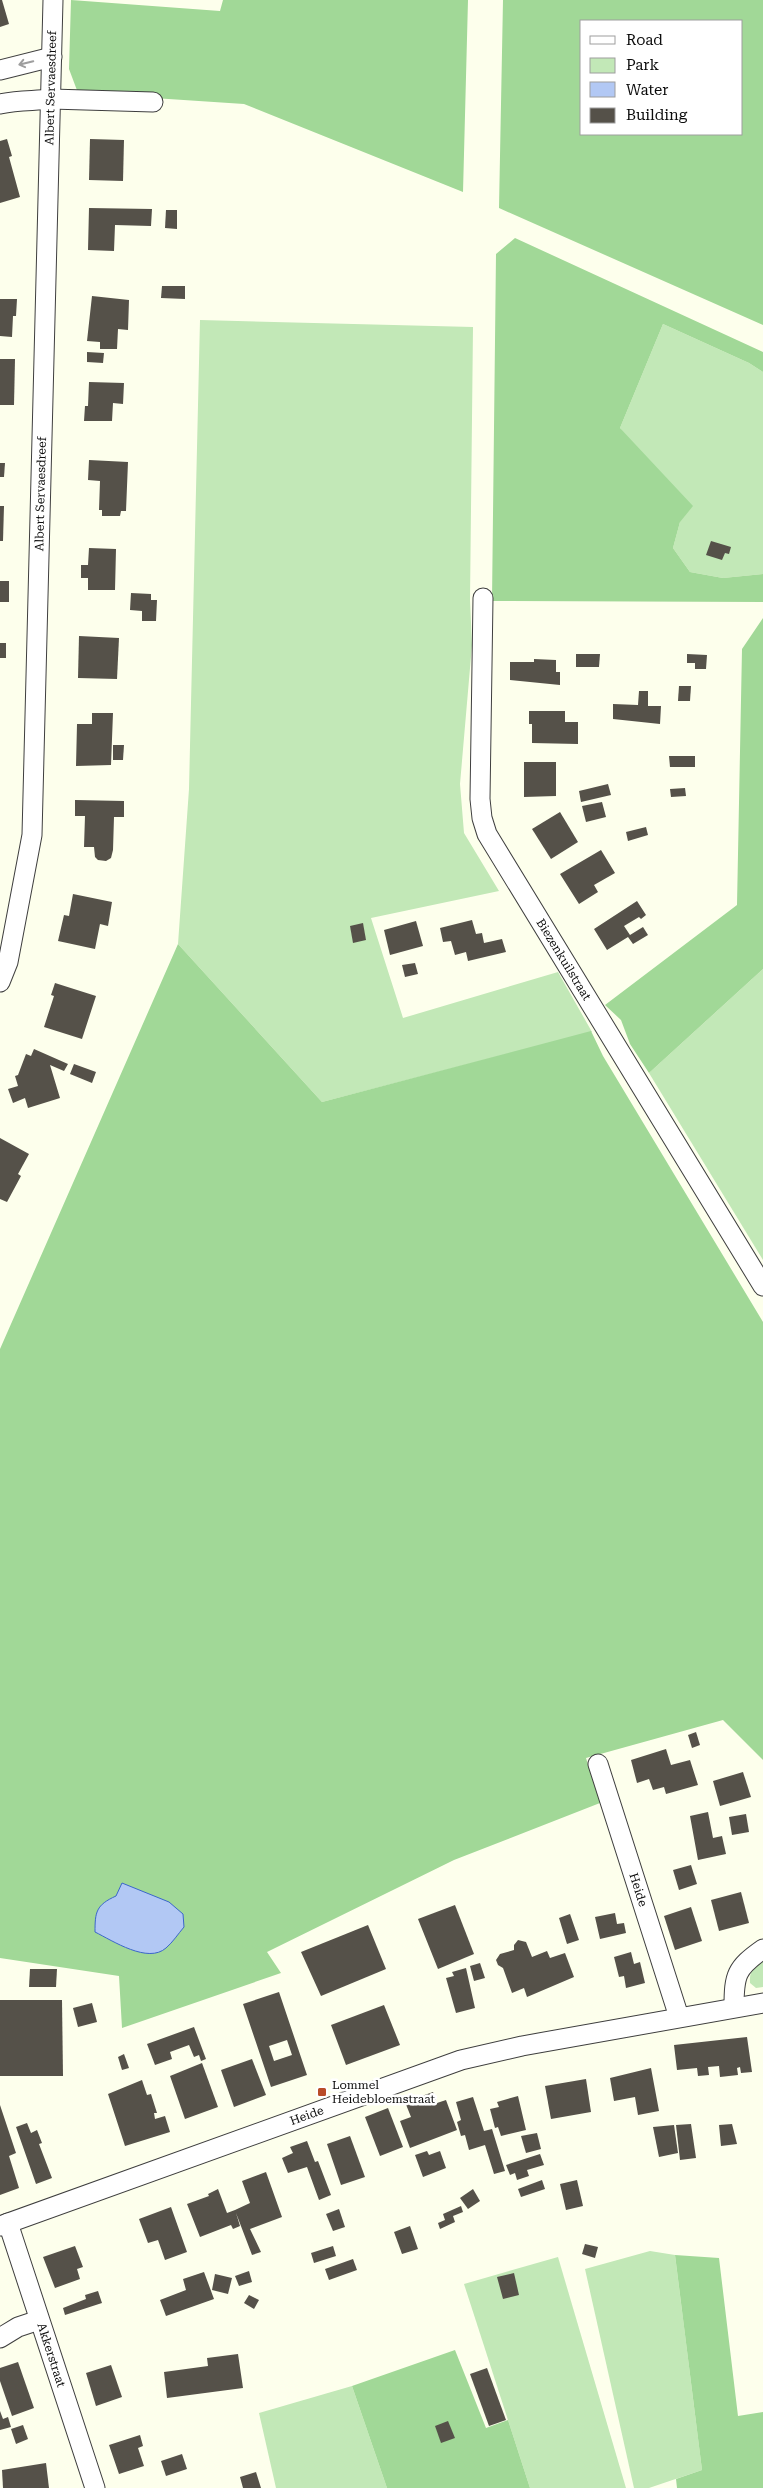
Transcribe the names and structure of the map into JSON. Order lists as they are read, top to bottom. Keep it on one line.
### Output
{"streets":{"street":["Albert Servaesdreef","Biezenkuilstraat","Heide","Akkerstraat"]},"crossings":[["Heide","Akkerstraat"]],"places":{"transit":["Lommel Heidebloemstraat"]},"legend":["Road","Park","Water","Building"]}
